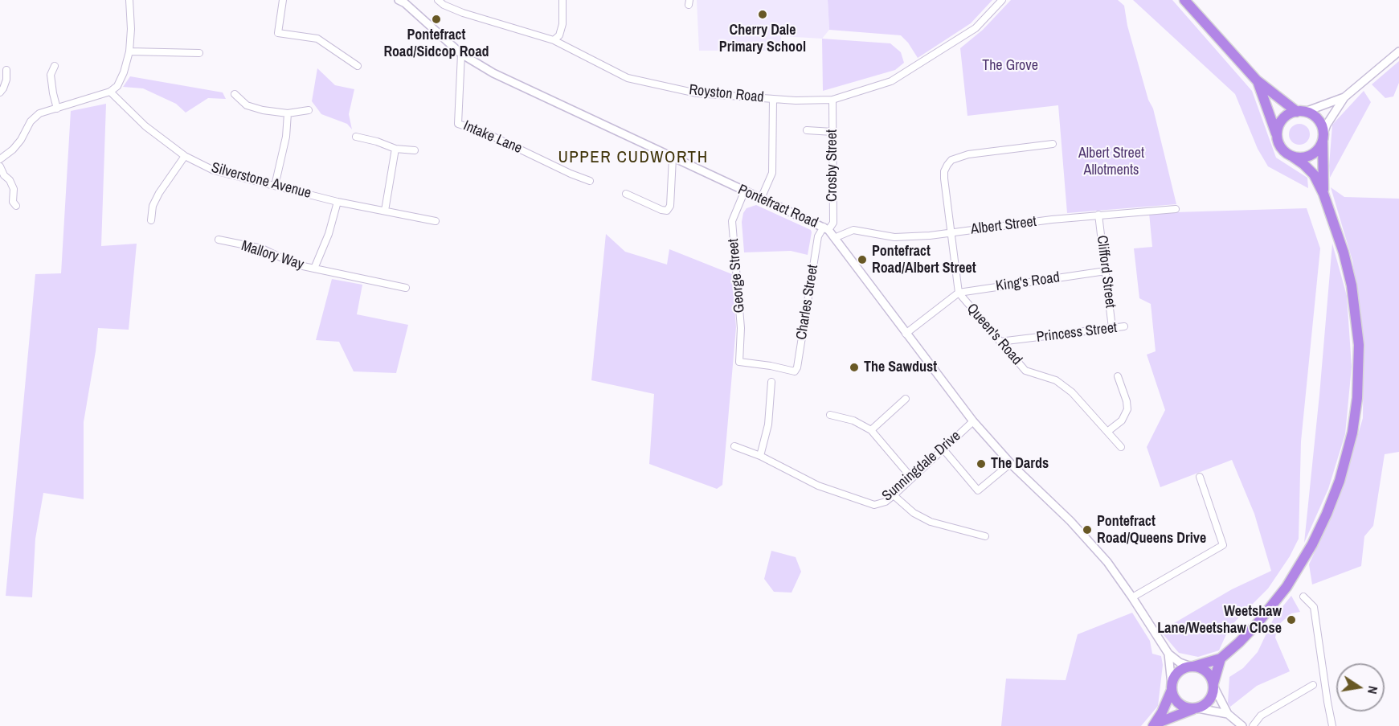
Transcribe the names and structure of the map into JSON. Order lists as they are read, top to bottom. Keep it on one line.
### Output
{"streets":{"street":["Royston Road","Intake Lane","Crosby Street","Silverstone Avenue","Pontefract Road","Albert Street","Mallory Way","Clifford Street","George Street","King's Road","Charles Street","Princess Street","Queen's Road","Sunningdale Drive"]},"crossings":[["Royston Road","Crosby Street"],["Intake Lane","Pontefract Road"],["Crosby Street","Pontefract Road"],["Crosby Street","Charles Street"],["Silverstone Avenue","Mallory Way"],["Pontefract Road","Albert Street"],["Pontefract Road","George Street"],["Pontefract Road","King's Road"],["Pontefract Road","Charles Street"],["Pontefract Road","Sunningdale Drive"],["Albert Street","Clifford Street"],["Albert Street","Queen's Road"],["Clifford Street","King's Road"],["Clifford Street","Princess Street"],["George Street","Charles Street"],["King's Road","Queen's Road"],["Princess Street","Queen's Road"]],"districts":["UPPER CUDWORTH"],"parks":["The Grove","Albert Street Allotments"],"places":["Cherry Dale Primary School","Pontefract Road/Sidcop Road","Pontefract Road/Albert Street","The Sawdust","The Dards","Pontefract Road/Queens Drive","Weetshaw Lane/Weetshaw Close"],"north":"right"}
